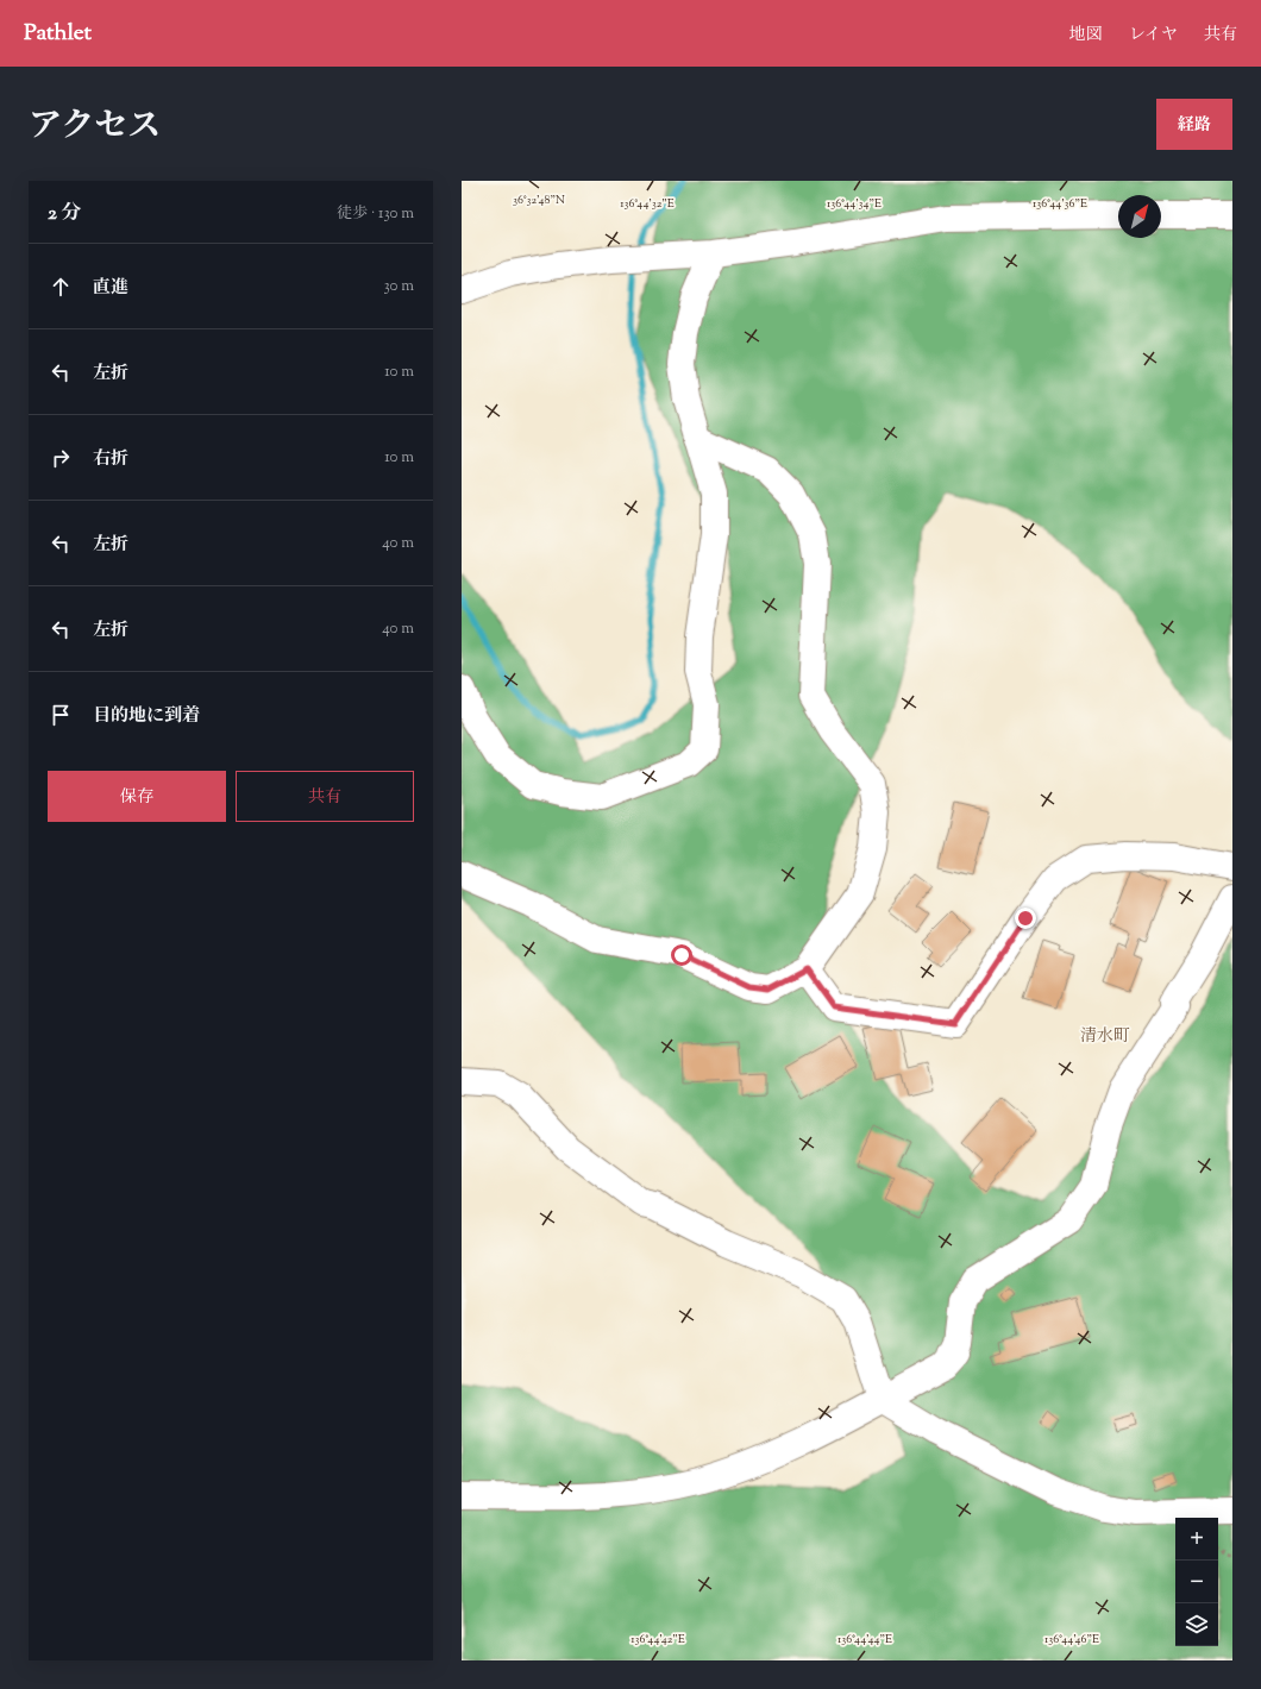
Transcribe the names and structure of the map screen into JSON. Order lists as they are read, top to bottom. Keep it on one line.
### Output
{"districts":["清水町"],"north":"top right","page":{"header":"Pathlet","nav":["地図","レイヤ","共有"],"title":"アクセス","buttons":["経路",["保存","共有"]],"heading":["2 分","徒歩 · 130 m"],"list":[["直進","30 m"],["左折","10 m"],["右折","10 m"],["左折","40 m"],["左折","40 m"],"目的地に到着"],"map_buttons":["+","−"]},"coordinates":["36°32'48\"N","136°44'32\"E","136°44'34\"E","136°44'36\"E","136°44'42\"E","136°44'44\"E","136°44'46\"E"]}
